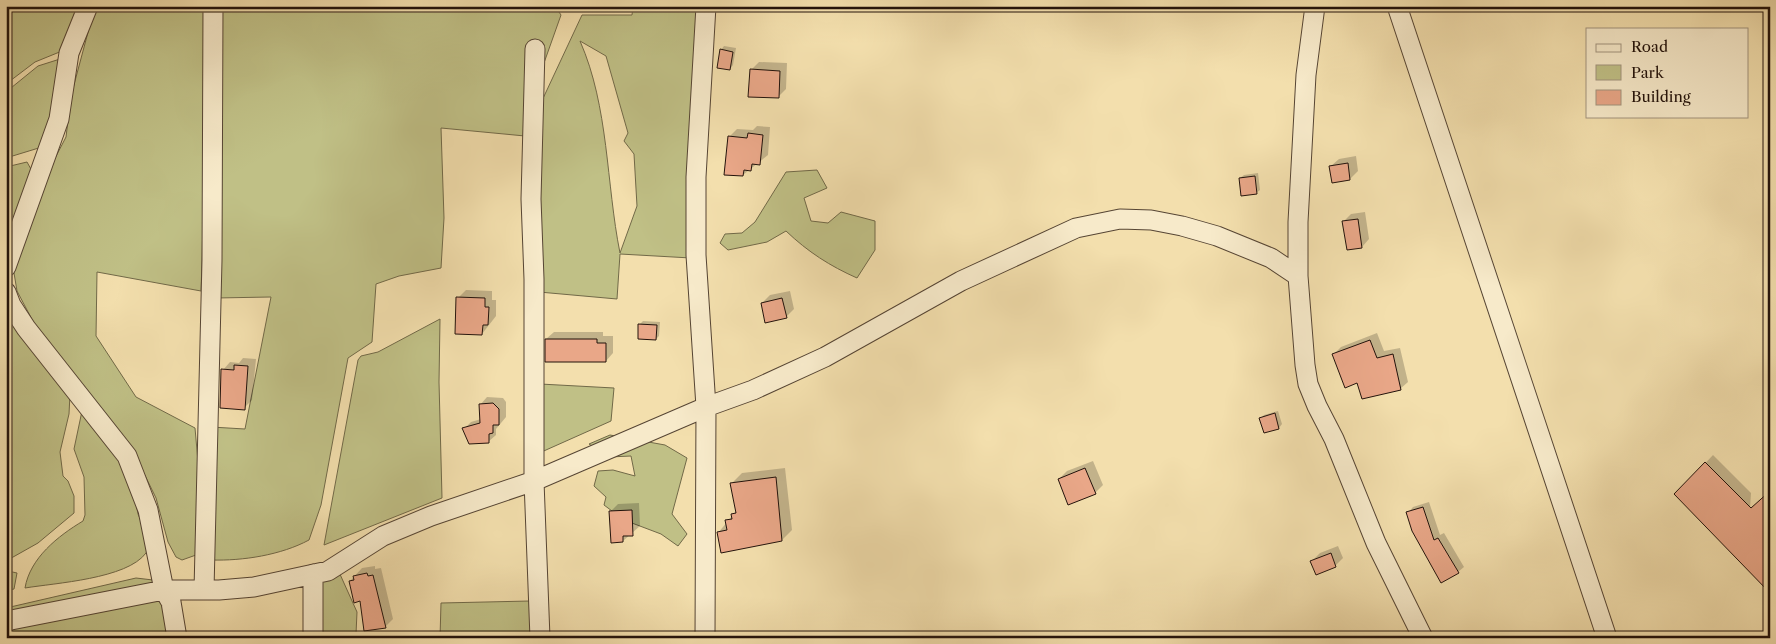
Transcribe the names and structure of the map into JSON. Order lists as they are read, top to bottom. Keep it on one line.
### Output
{"legend":["Road","Park","Building"]}
